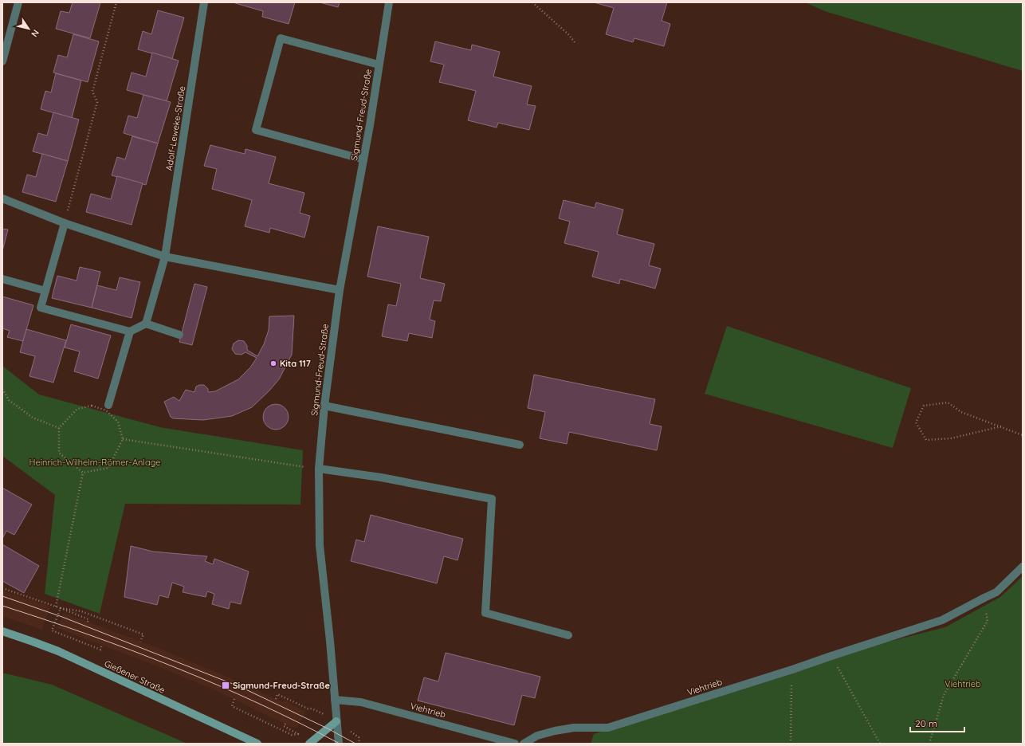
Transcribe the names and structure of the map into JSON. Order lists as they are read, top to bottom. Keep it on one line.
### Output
{"streets":{"main road":["Gießener Straße"],"street":["Sigmund-Freud-Straße","Adolf-Leweke-Straße","Viehtrieb"]},"crossings":[["Sigmund-Freud-Straße","Viehtrieb"]],"parks":["Heinrich-Wilhelm-Römer-Anlage","Viehtrieb"],"places":{"other":["Kita 117"],"transit":["Sigmund-Freud-Straße"]},"scale_bar":"20 m","north":"bottom right"}
